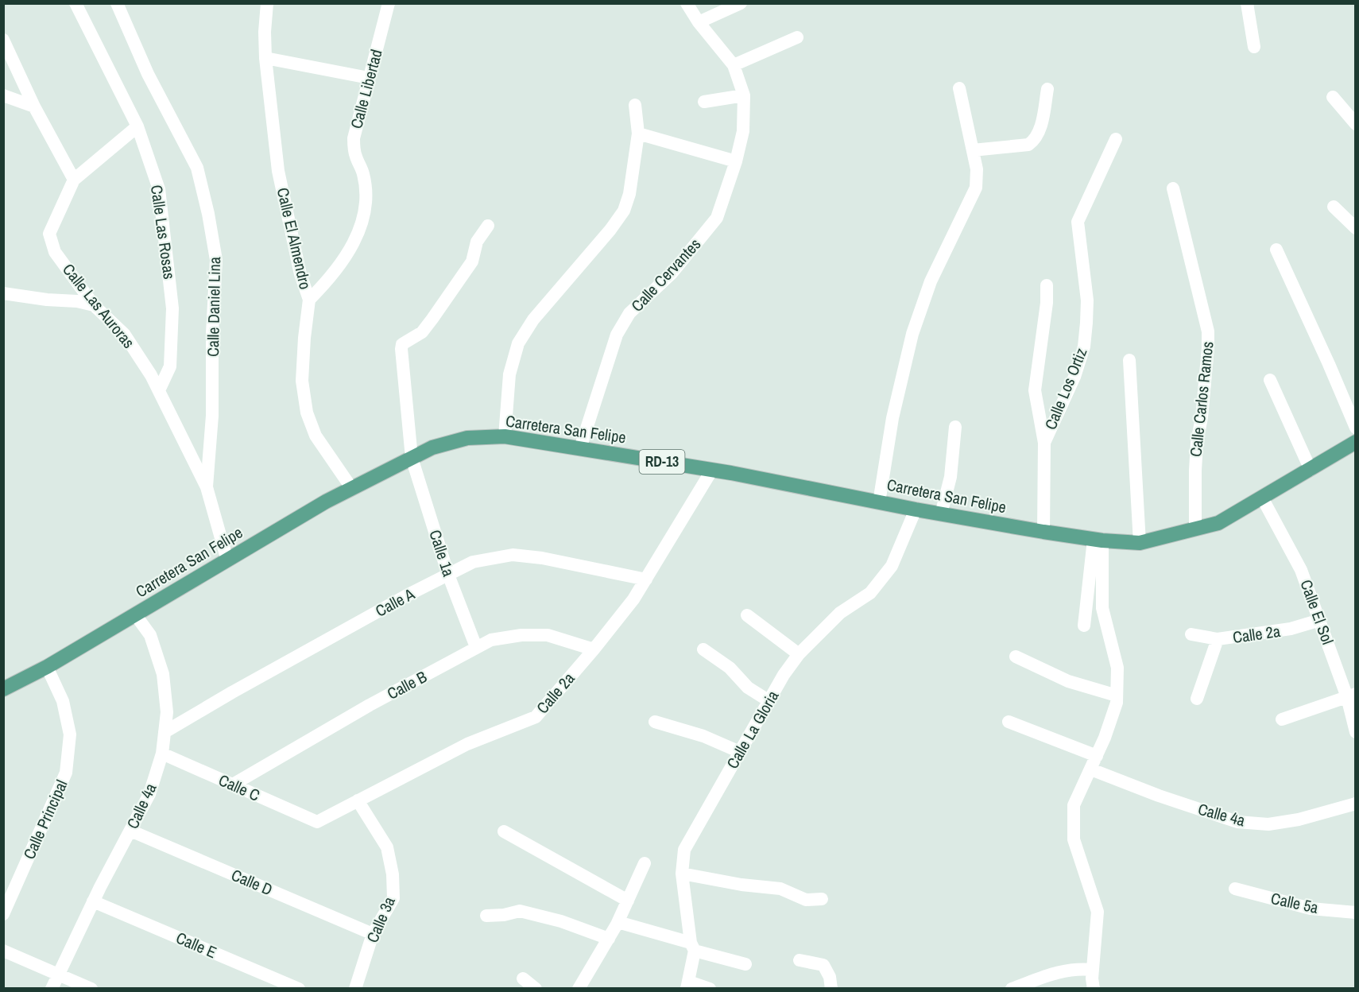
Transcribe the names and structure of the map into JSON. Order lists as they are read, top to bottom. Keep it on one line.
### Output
{"streets":{"main road":["Carretera San Felipe","RD-13"],"street":["Calle Libertad","Calle Las Rosas","Calle El Almendro","Calle Cervantes","Calle Las Auroras","Calle Daniel Lina","Calle Los Ortiz","Calle Carlos Ramos","Calle 1a","Calle A","Calle El Sol","Calle 2a","Calle B","Calle La Gloria","Calle C","Calle 4a","Calle Principal","Calle D","Calle 5a","Calle 3a","Calle E"]},"crossings":[["Calle Libertad","Calle El Almendro"],["Calle Las Rosas","Calle Las Auroras"],["Calle El Almendro","Carretera San Felipe"],["Calle Cervantes","Carretera San Felipe"],["Calle Las Auroras","Calle Daniel Lina"],["Calle Las Auroras","Carretera San Felipe"],["Calle Los Ortiz","Carretera San Felipe"],["Calle Carlos Ramos","Carretera San Felipe"],["Carretera San Felipe","Calle 1a"],["Carretera San Felipe","Calle El Sol"],["Carretera San Felipe","Calle 2a"],["Carretera San Felipe","Calle La Gloria"],["Carretera San Felipe","Calle 4a"],["Carretera San Felipe","Calle Principal"],["Calle 1a","Calle A"],["Calle 1a","Calle B"],["Calle A","Calle 2a"],["Calle A","Calle 4a"],["Calle El Sol","Calle 2a"],["Calle 2a","Calle B"],["Calle 2a","Calle C"],["Calle 2a","Calle 3a"],["Calle B","Calle C"],["Calle C","Calle 4a"],["Calle 4a","Calle D"],["Calle 4a","Calle E"],["Calle D","Calle 3a"]]}
